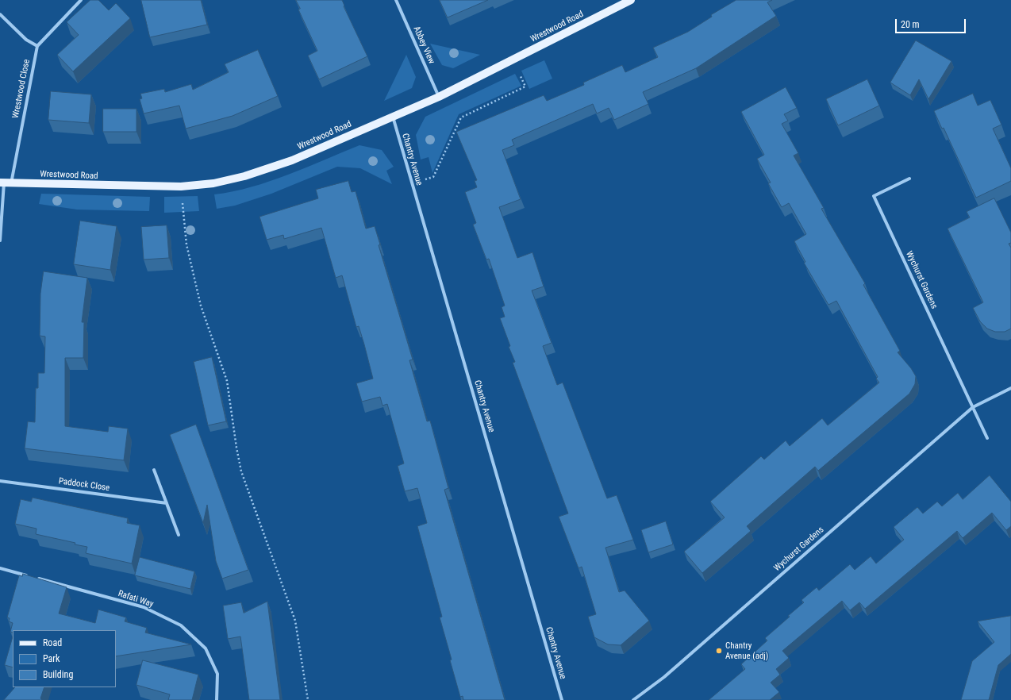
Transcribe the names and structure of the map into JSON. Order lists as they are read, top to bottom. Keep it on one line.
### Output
{"streets":{"main road":["Wrestwood Road"],"street":["Abbey View","Wrestwood Close","Chantry Avenue","Wychurst Gardens","Paddock Close","Rafati Way"]},"crossings":[["Wrestwood Road","Abbey View"],["Wrestwood Road","Wrestwood Close"],["Wrestwood Road","Chantry Avenue"]],"places":["Chantry Avenue (adj)"],"legend":["Road","Park","Building"],"scale_bar":"20 m"}
